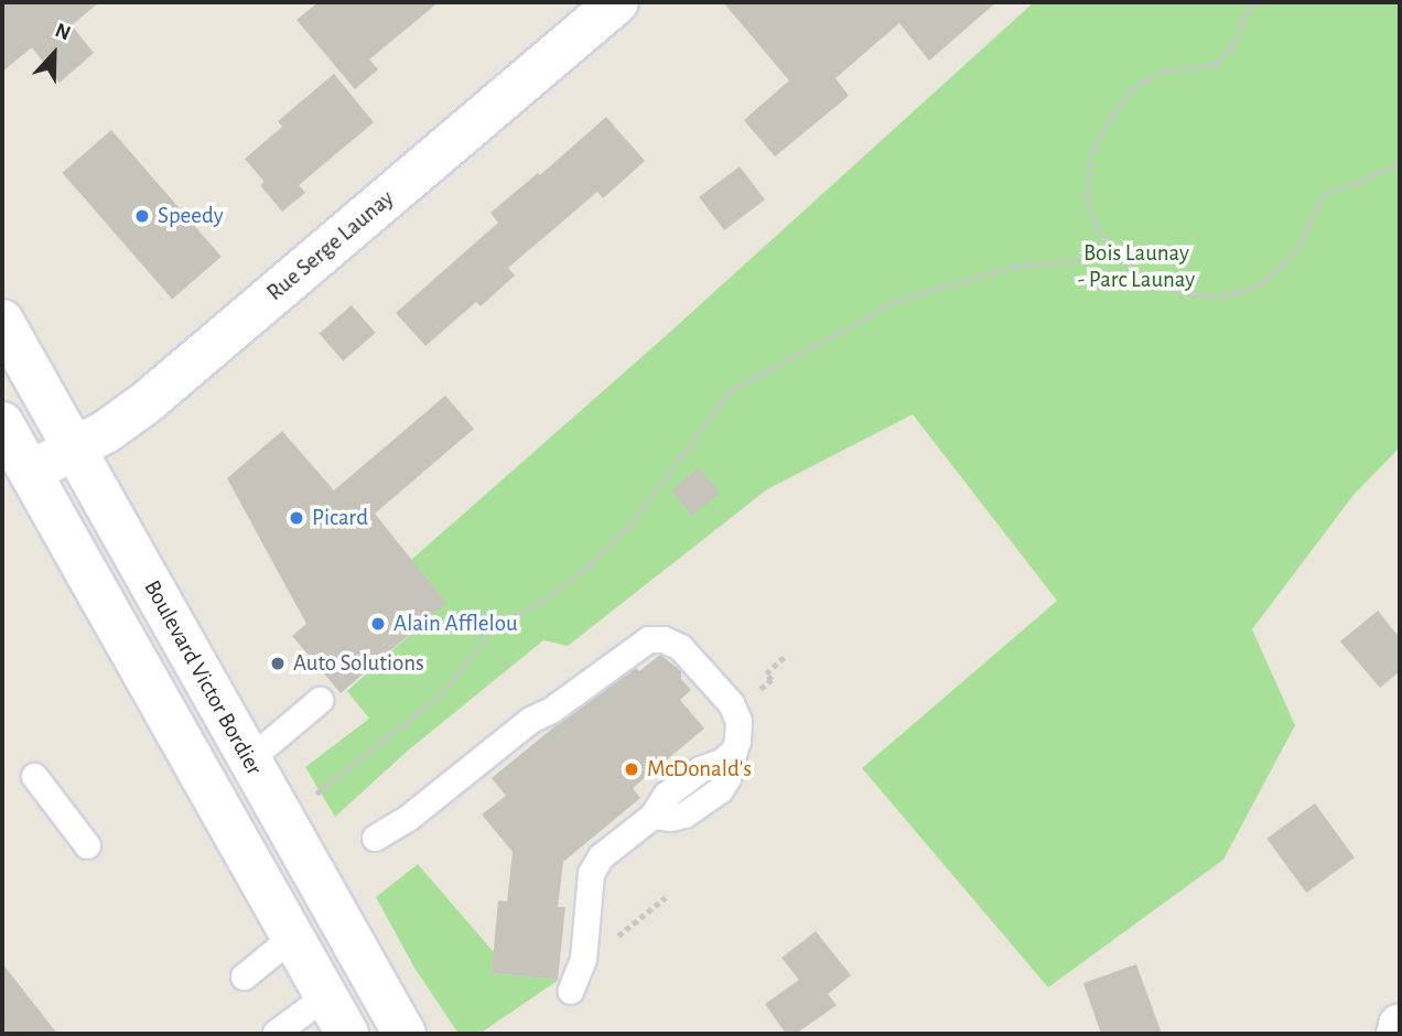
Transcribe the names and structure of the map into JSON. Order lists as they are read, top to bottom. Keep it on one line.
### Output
{"streets":{"main road":["Rue Serge Launay","Boulevard Victor Bordier"]},"crossings":[["Rue Serge Launay","Boulevard Victor Bordier"]],"parks":["Bois Launay - Parc Launay"],"places":["Speedy","Picard","Alain Afflelou","Auto Solutions","McDonald's"],"north":"top"}
